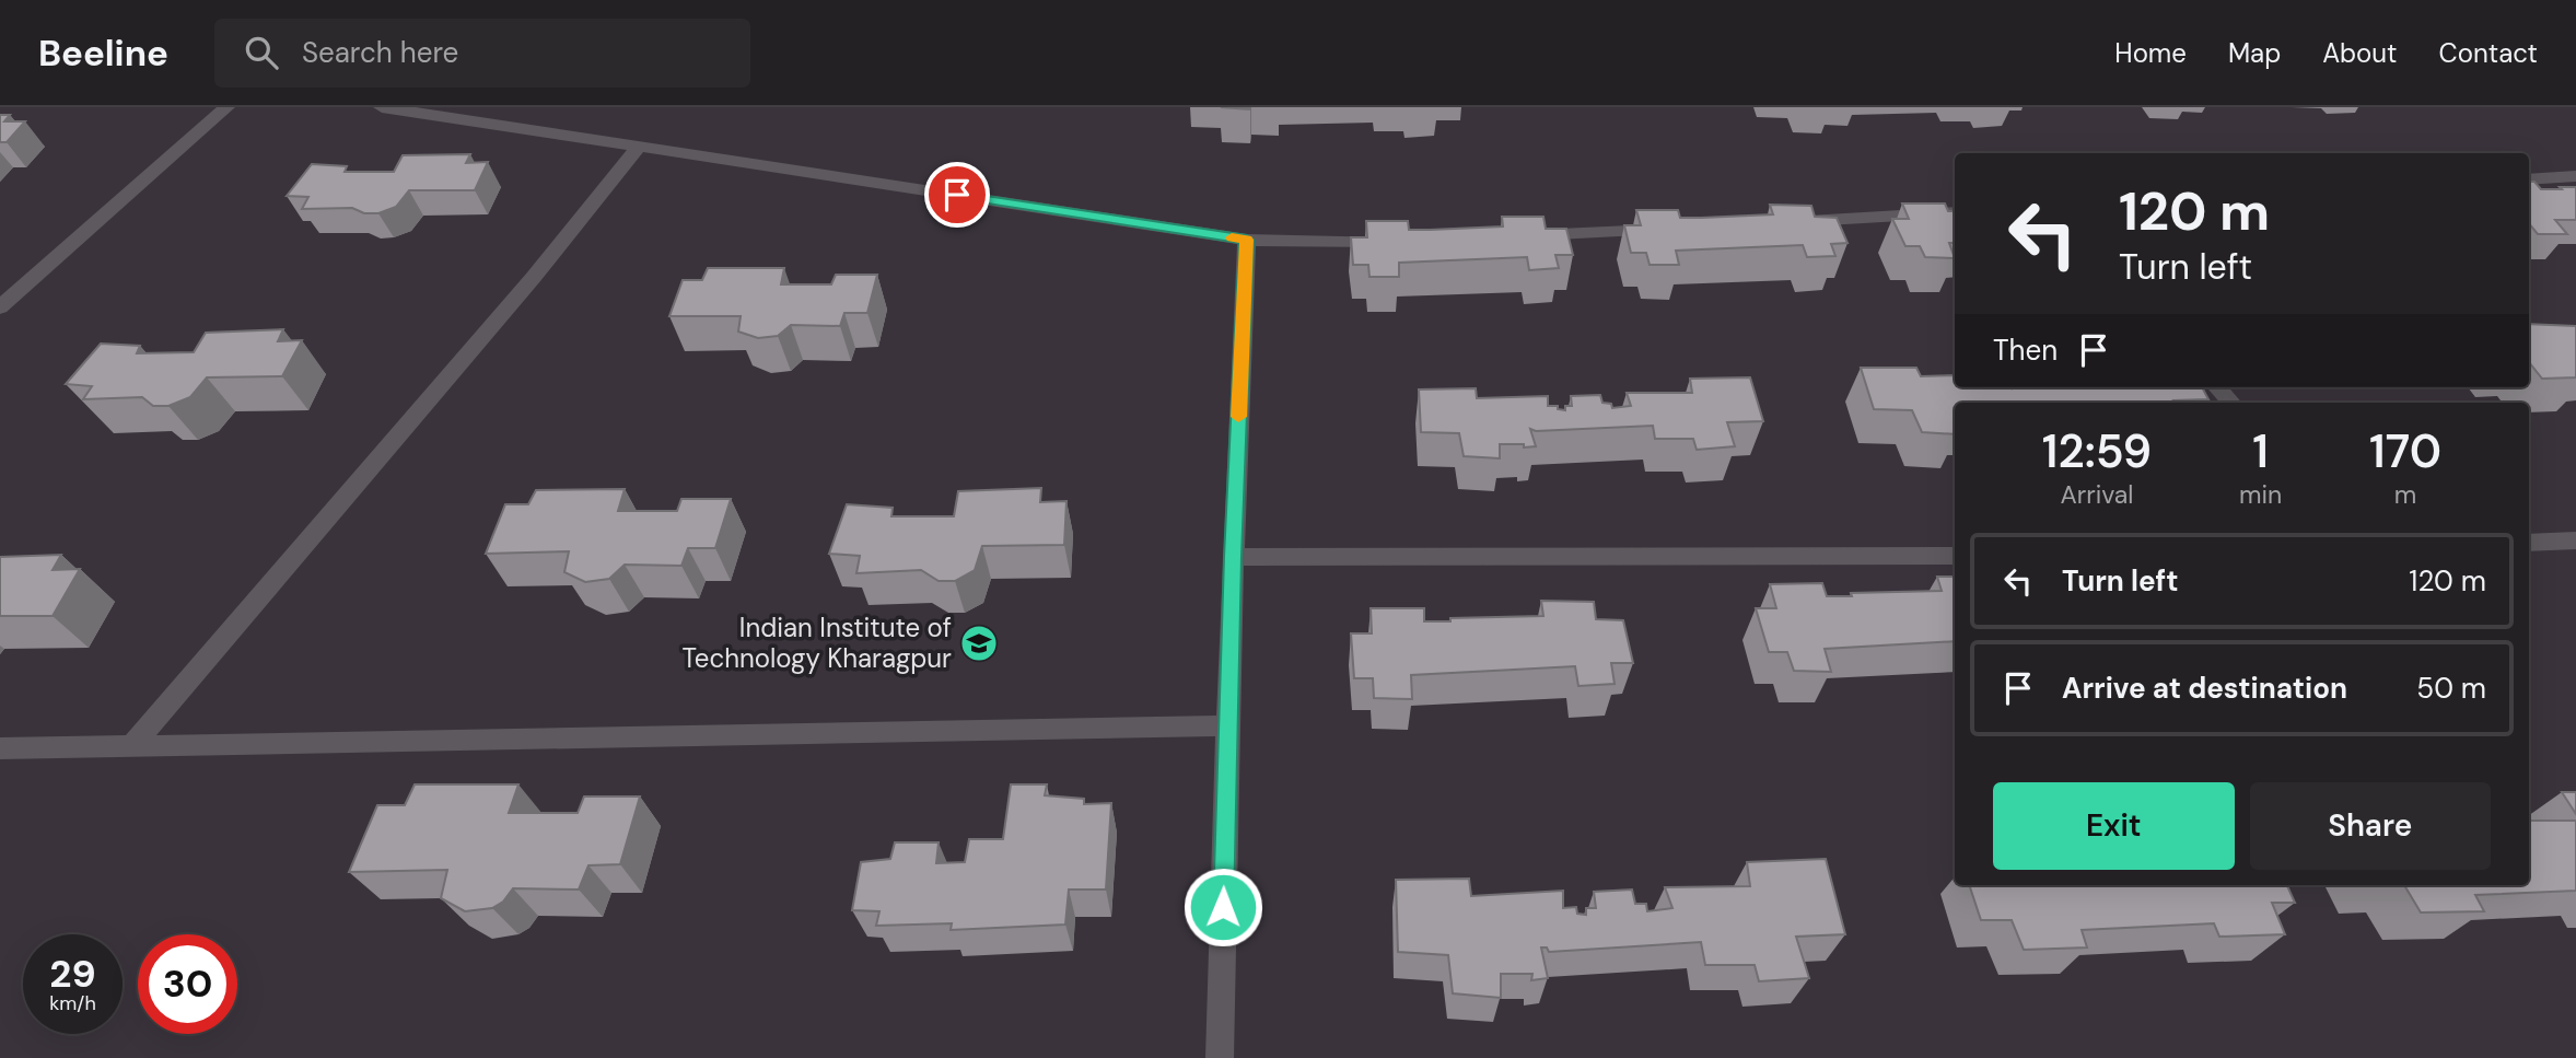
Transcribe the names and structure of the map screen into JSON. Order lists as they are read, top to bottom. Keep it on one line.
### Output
{"places":{"school or university":["Indian Institute of Technology Kharagpur"]},"page":{"header":"Beeline","search":"Search here","nav":["Home","Map","About","Contact"],"turn":["120 m","Turn left"],"then":"Then","eta":["12:59","Arrival","1","min","170","m"],"list":[{"name":"Turn left","value":"120 m"},{"name":"Arrive at destination","value":"50 m"}],"buttons":["Exit","Share"],"speed":"29 km/h","limit":"30"}}
